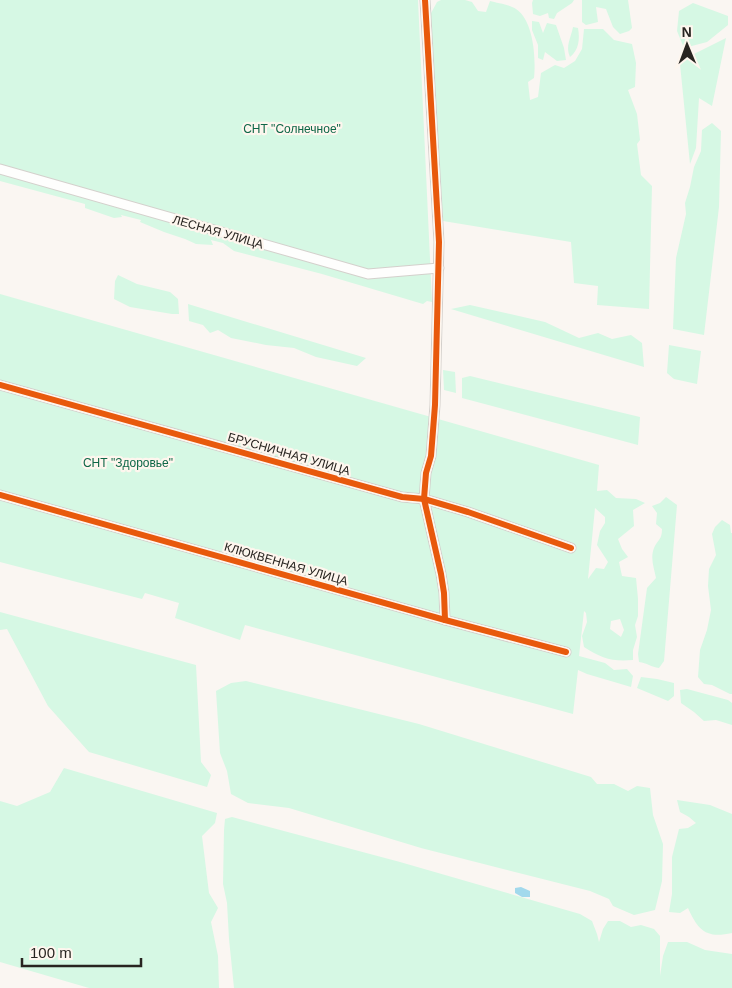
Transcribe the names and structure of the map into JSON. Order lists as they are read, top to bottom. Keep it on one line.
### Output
{"streets":{"street":["ЛЕСНАЯ УЛИЦА","БРУСНИЧНАЯ УЛИЦА","КЛЮКВЕННАЯ УЛИЦА"]},"parks":["СНТ \"Солнечное\"","СНТ \"Здоровье\""],"scale_bar":"100 m","north":"top"}
